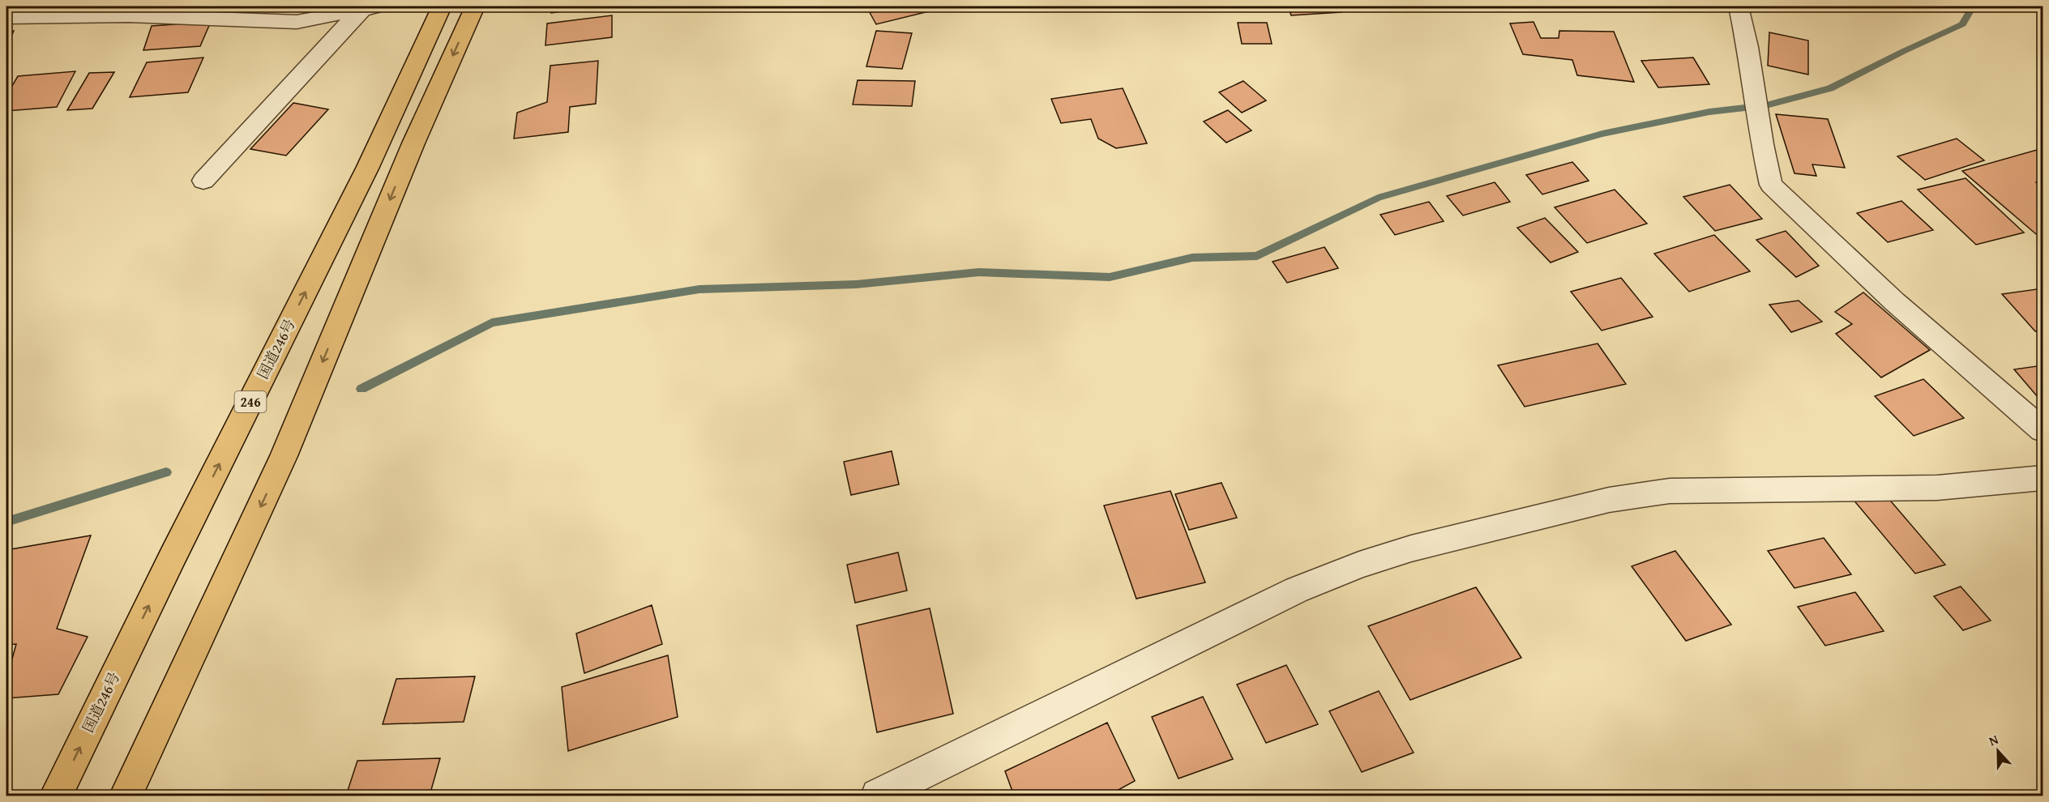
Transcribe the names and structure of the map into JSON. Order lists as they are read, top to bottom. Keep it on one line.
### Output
{"streets":{"highway":["国道246号","246"]},"north":"top"}
